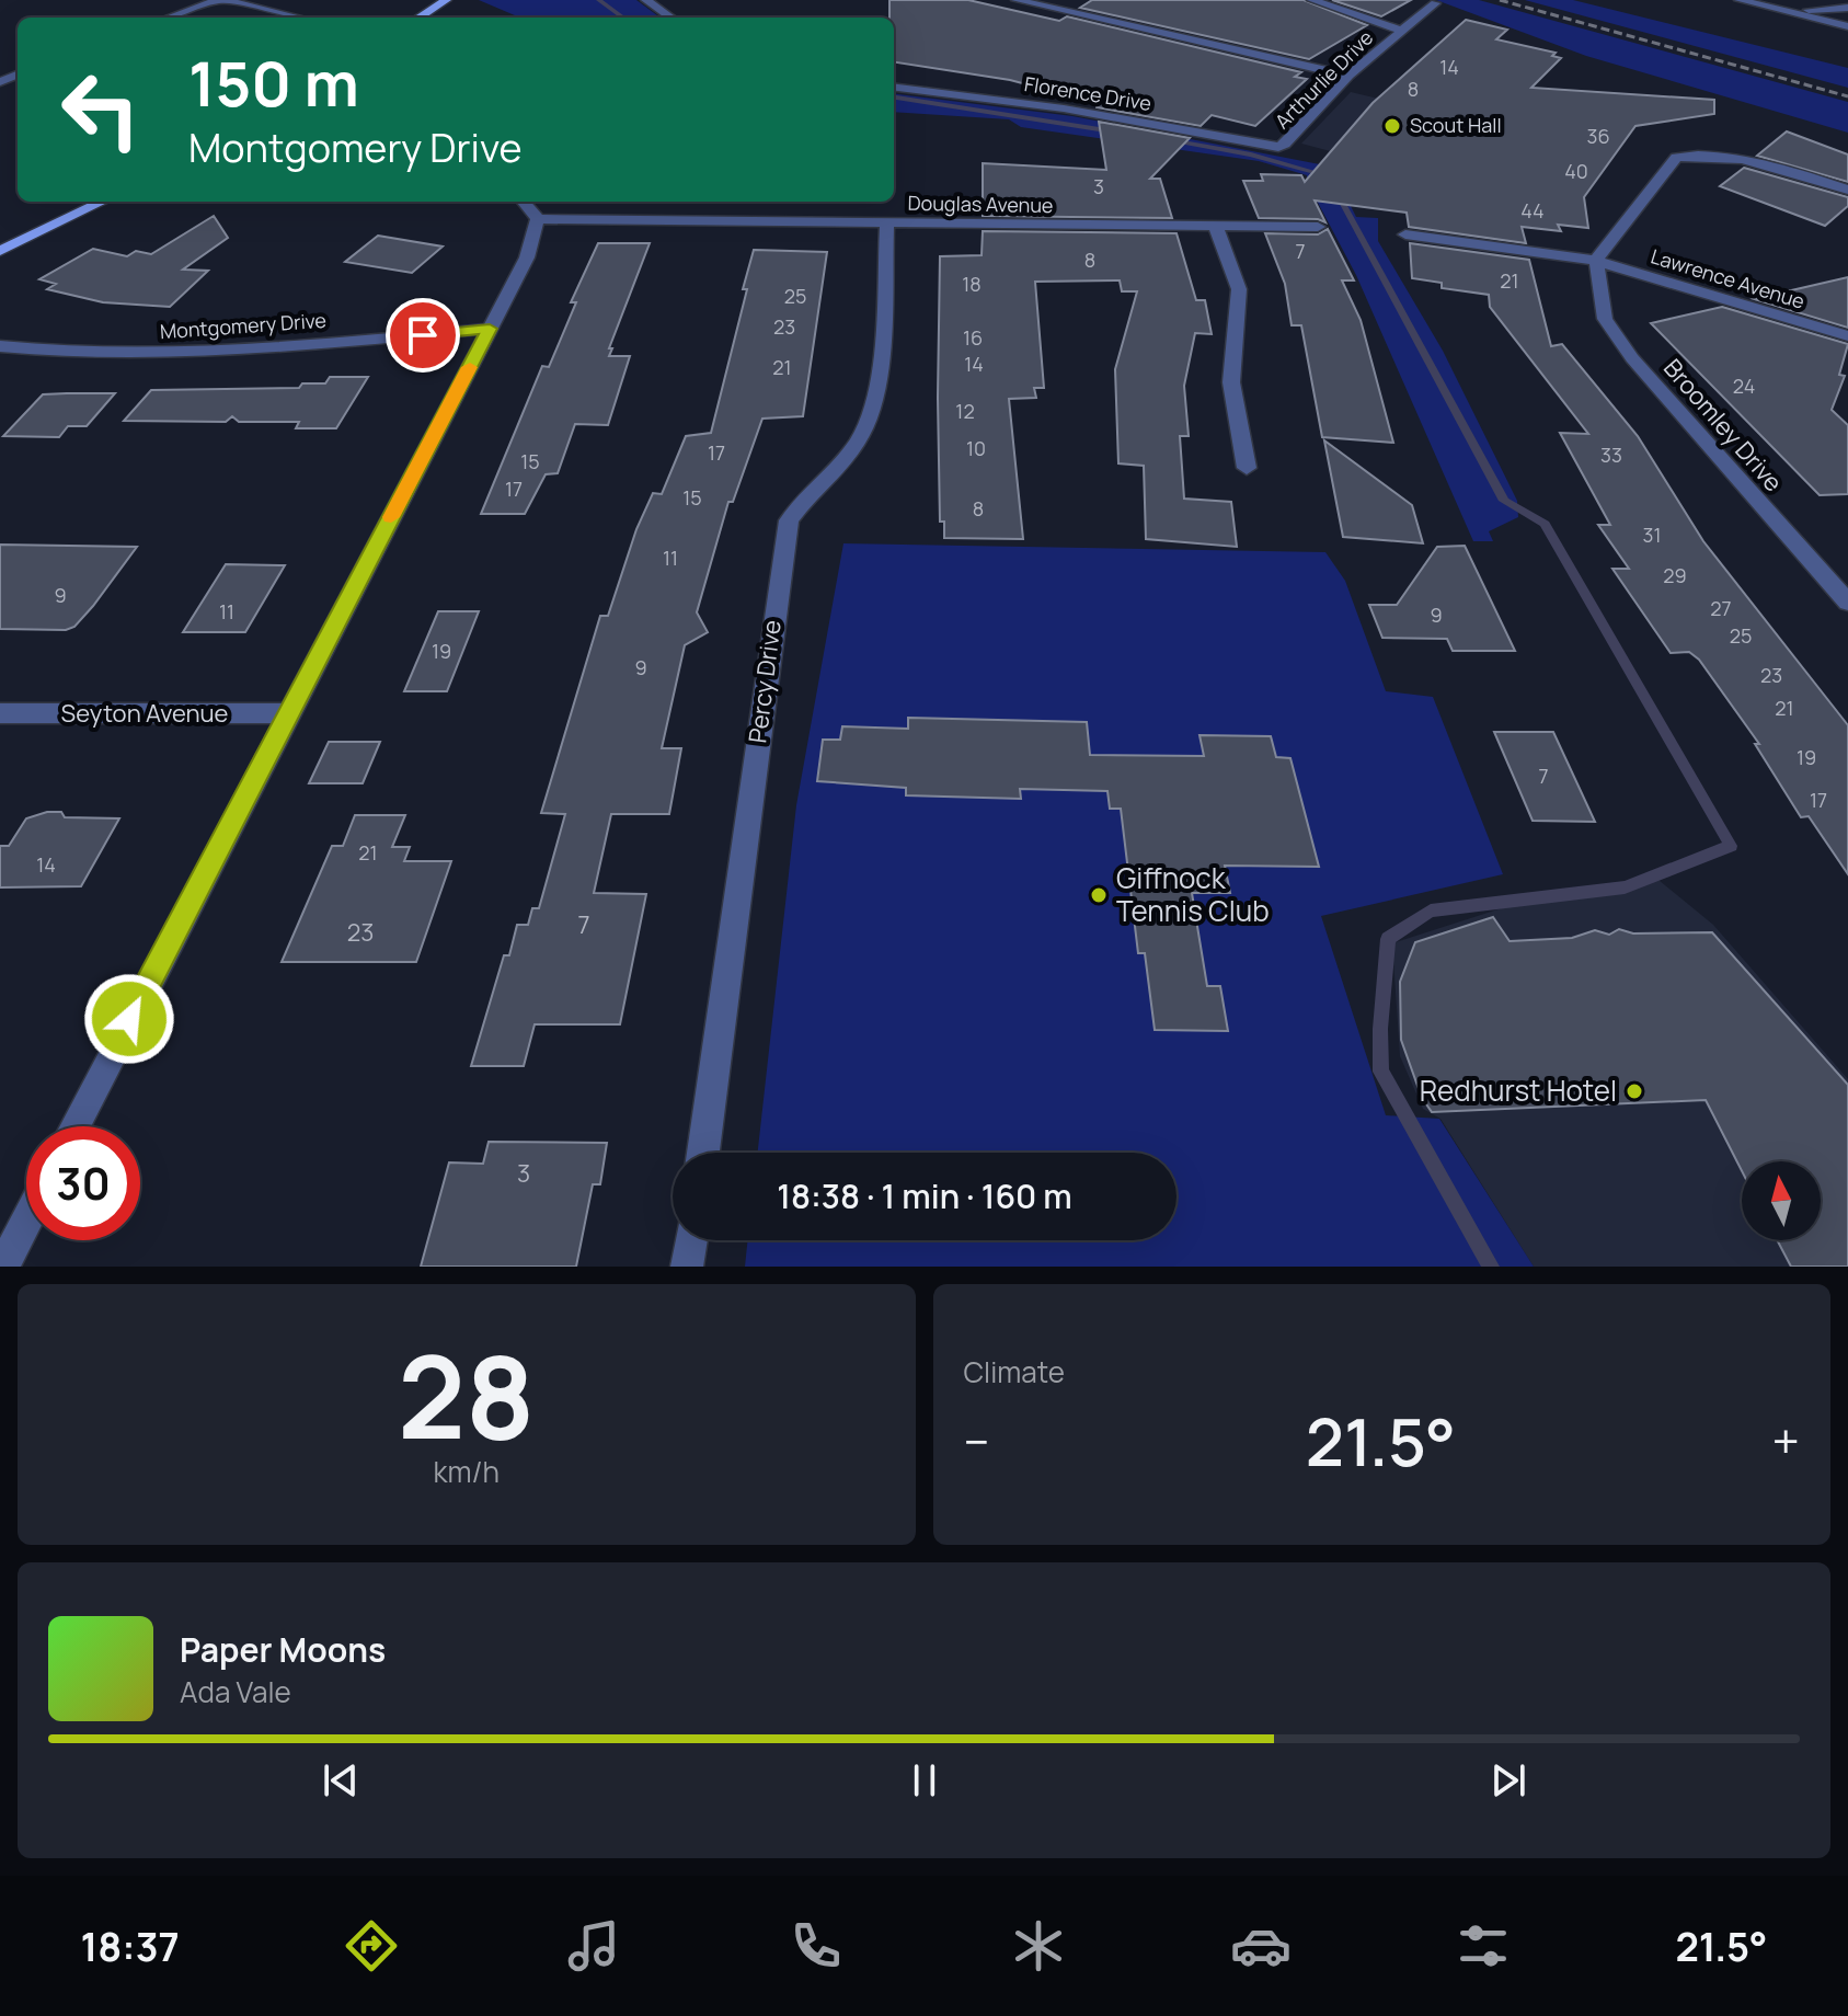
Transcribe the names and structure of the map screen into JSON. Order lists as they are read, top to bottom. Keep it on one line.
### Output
{"streets":{"street":["Arthurlie Drive","Florence Drive","Douglas Avenue","Lawrence Avenue","Montgomery Drive","Broomley Drive","Percy Drive","Seyton Avenue"]},"crossings":[["Arthurlie Drive","Florence Drive"],["Douglas Avenue","Percy Drive"],["Lawrence Avenue","Broomley Drive"]],"places":["Scout Hall","Giffnock Tennis Club","Redhurst Hotel"],"house_numbers":["14","8","36","40","3","44","7","8","21","18","25","23","16","14","21","24","12","10","17","33","15","17","15","8","31","11","29","9","27","11","9","25","19","9","23","21","19","7","17","21","14","7","23","3"],"north":"top","page":{"turn":["150 m","Montgomery Drive"],"limit":"30","trip":"18:38 · 1 min · 160 m","tile":[["28","km/h"],"Climate"],"heat":["−","21.5°","+"],"song":["Paper Moons","Ada Vale"],"tabs":["18:37","21.5°"]}}
